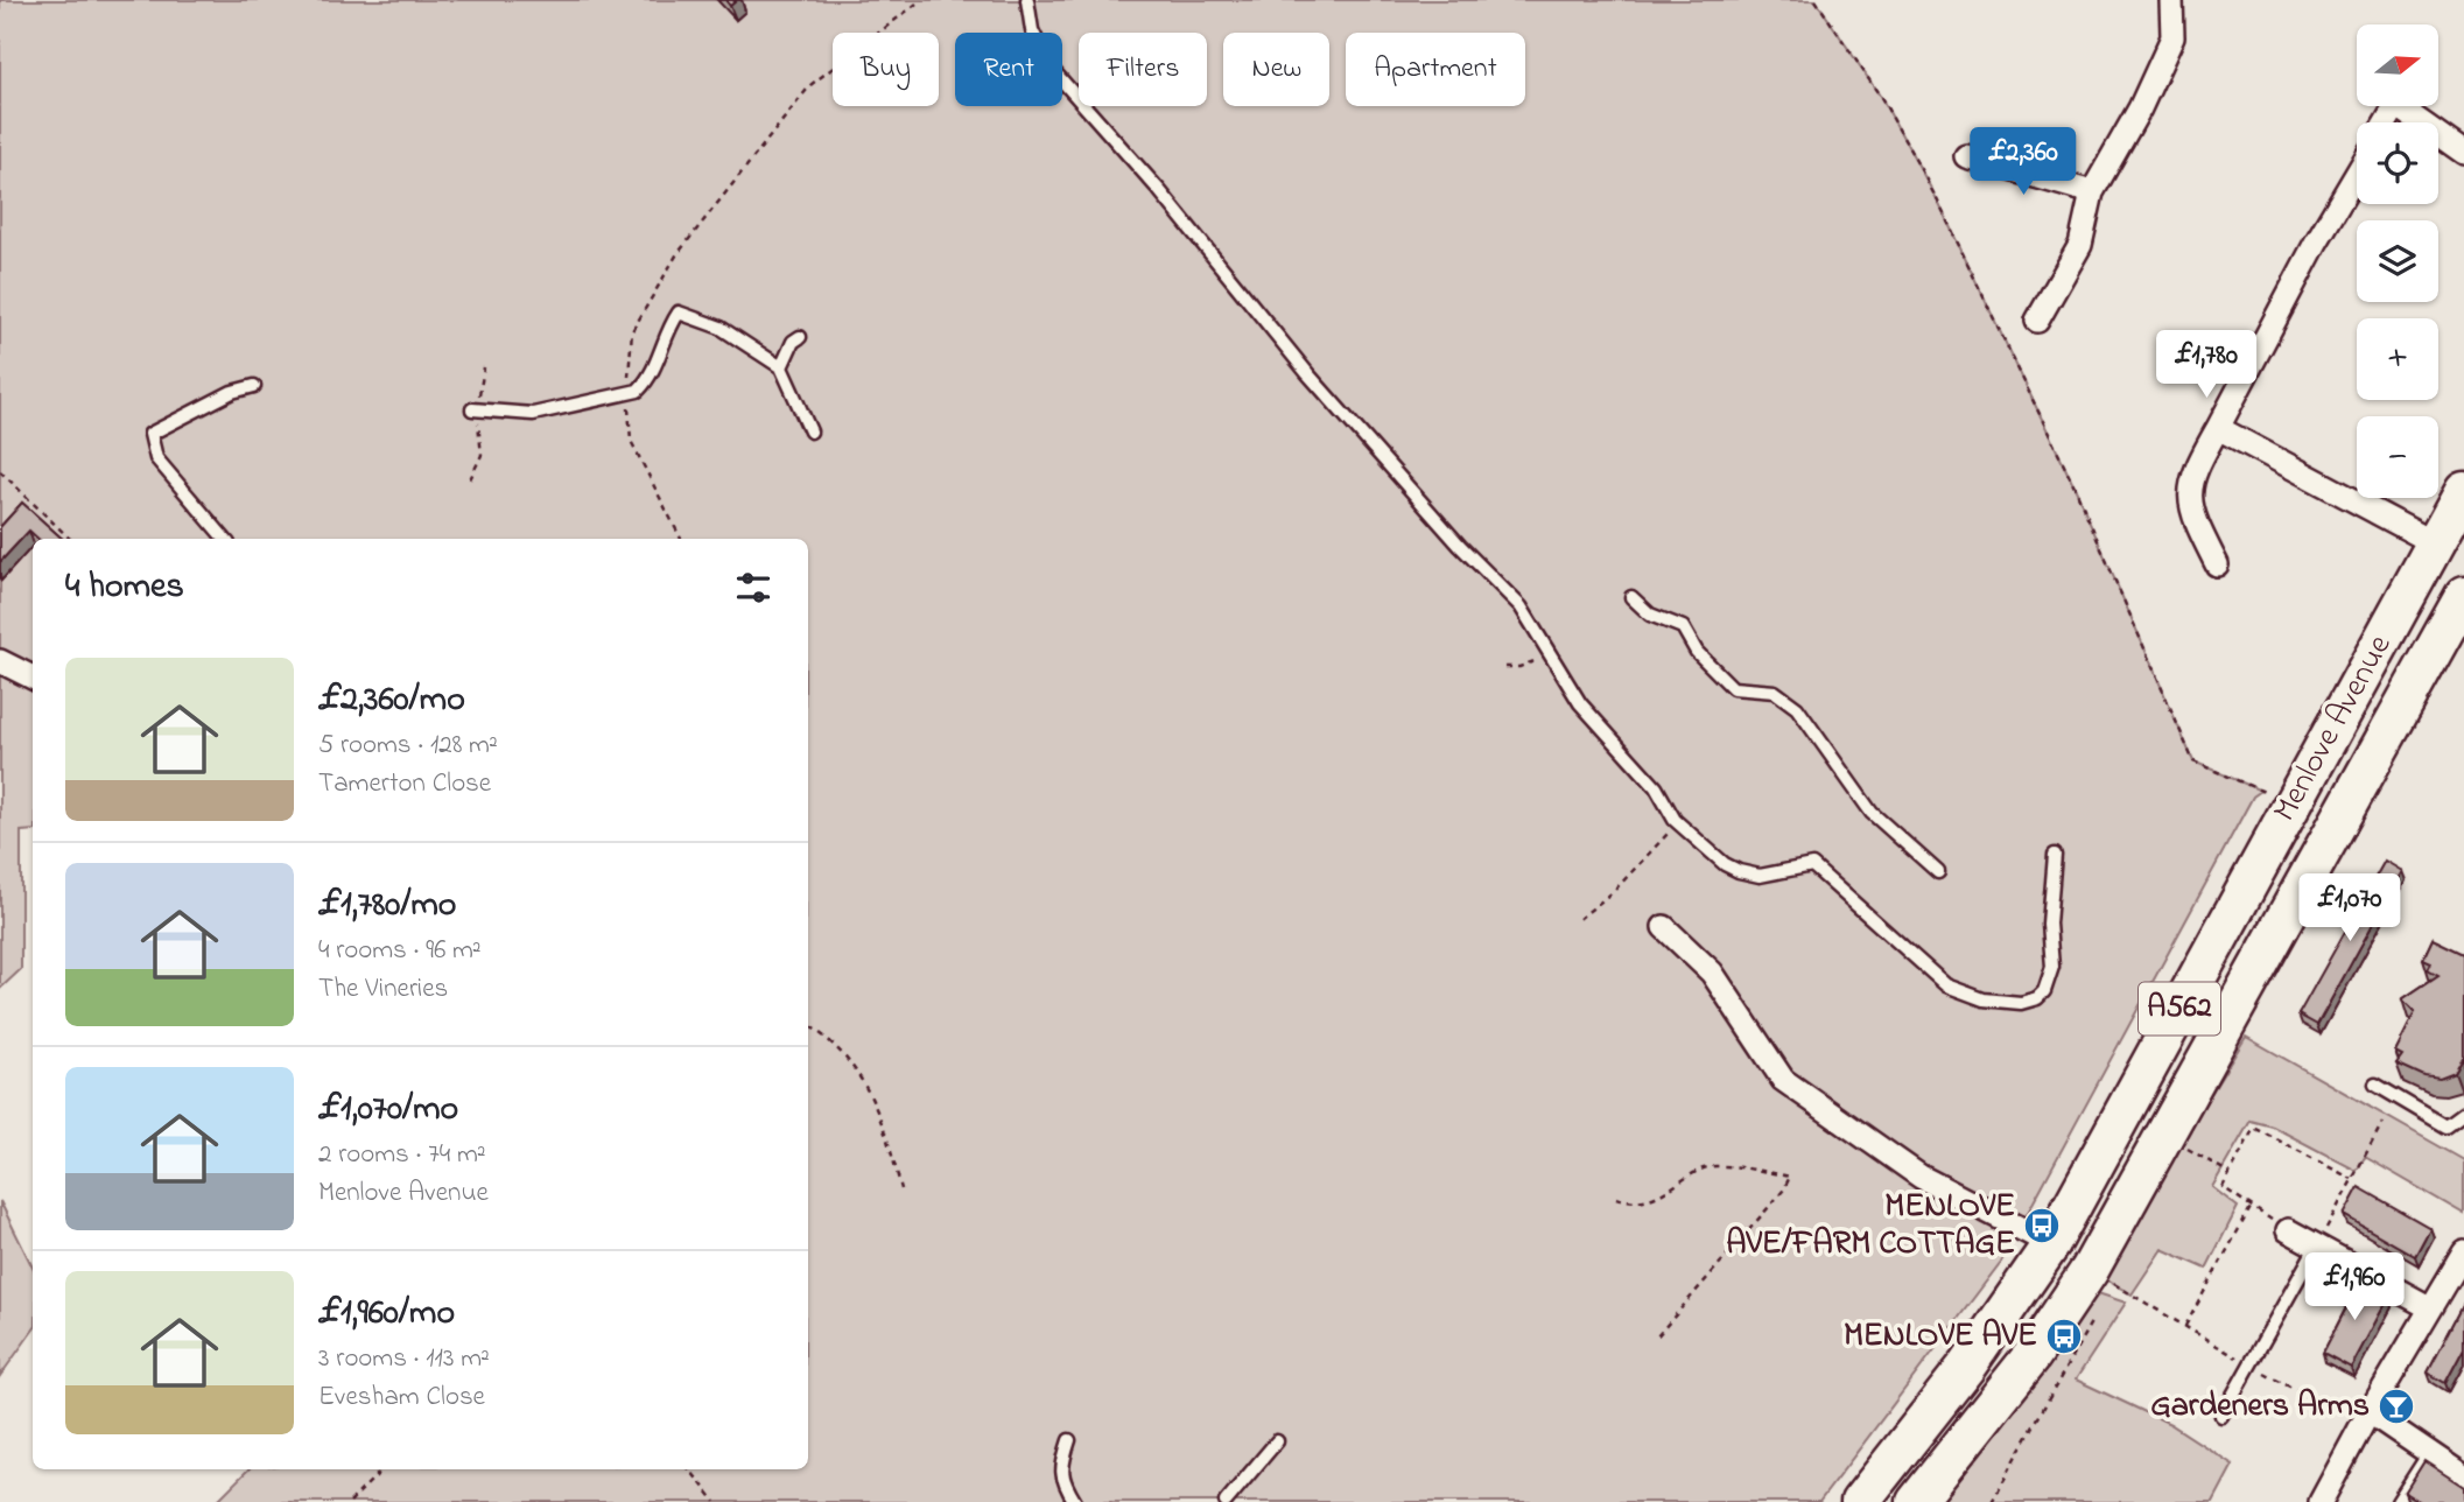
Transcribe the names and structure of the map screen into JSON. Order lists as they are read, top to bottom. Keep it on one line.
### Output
{"streets":{"highway":["Menlove Avenue","A562"]},"places":{"bus stop":["MENLOVE AVE/FARM COTTAGE","MENLOVE AVE"],"bar":["Gardeners Arms"]},"north":"right","page":{"map_buttons":["+","−"],"chip":["Buy","Rent","Filters","New","Apartment"],"price":["£2,360","£1,780","£1,070","£1,960"],"heading":"4 homes","list":[{"name":"£2,360/mo","note":"5 rooms · 128 m² · Tamerton Close"},{"name":"£1,780/mo","note":"4 rooms · 96 m² · The Vineries"},{"name":"£1,070/mo","note":"2 rooms · 74 m² · Menlove Avenue"},{"name":"£1,960/mo","note":"3 rooms · 113 m² · Evesham Close"}]}}
